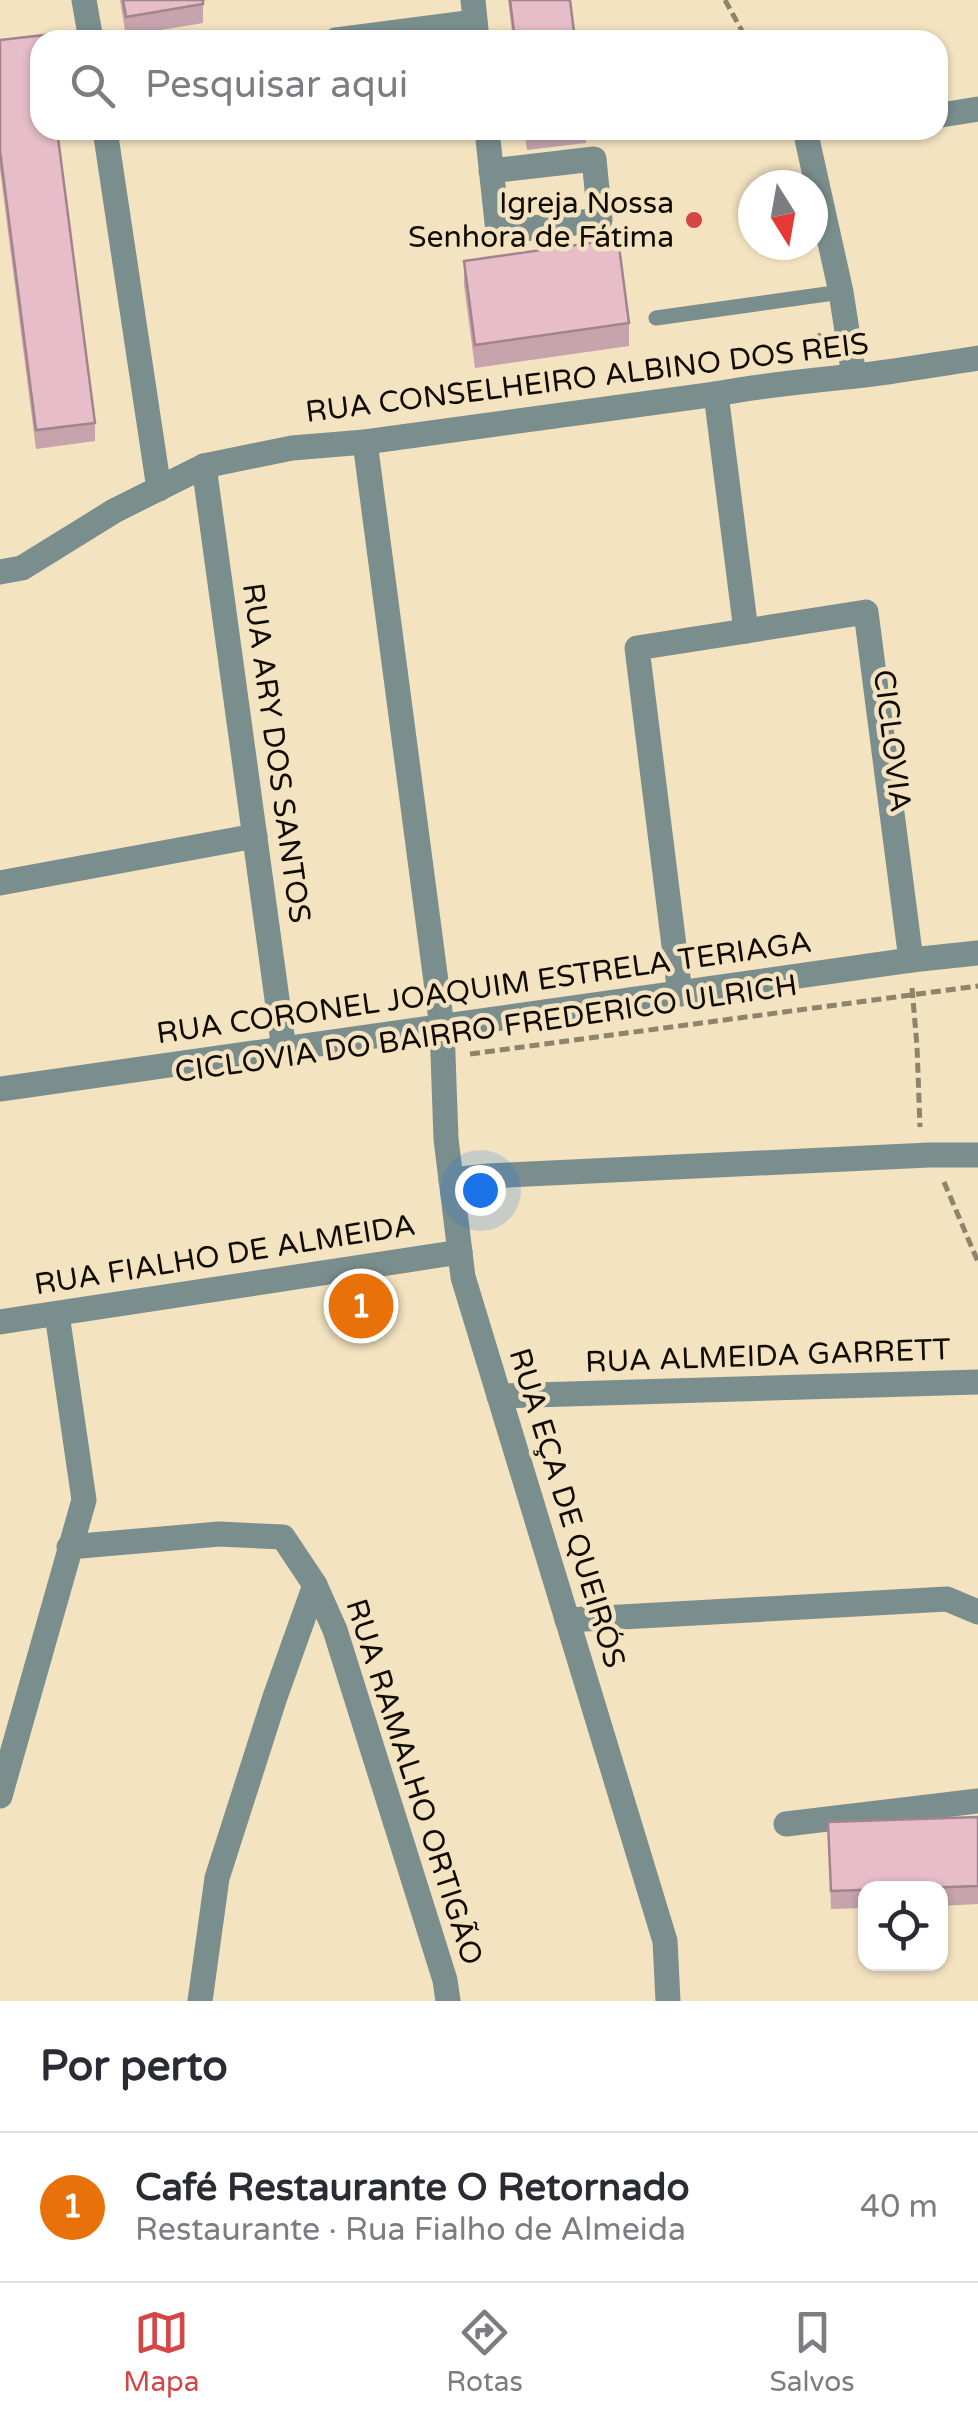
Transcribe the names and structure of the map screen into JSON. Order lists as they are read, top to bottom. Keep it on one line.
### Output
{"streets":{"street":["RUA CONSELHEIRO ALBINO DOS REIS","RUA ARY DOS SANTOS","RUA CORONEL JOAQUIM ESTRELA TERIAGA","RUA FIALHO DE ALMEIDA","RUA ALMEIDA GARRETT","RUA EÇA DE QUEIRÓS","RUA RAMALHO ORTIGÃO"],"path":["CICLOVIA DO BAIRRO FREDERICO ULRICH"]},"crossings":[["RUA CONSELHEIRO ALBINO DOS REIS","RUA ARY DOS SANTOS"],["RUA CONSELHEIRO ALBINO DOS REIS","RUA EÇA DE QUEIRÓS"],["RUA ARY DOS SANTOS","RUA CORONEL JOAQUIM ESTRELA TERIAGA"],["RUA CORONEL JOAQUIM ESTRELA TERIAGA","RUA EÇA DE QUEIRÓS"],["CICLOVIA DO BAIRRO FREDERICO ULRICH","RUA EÇA DE QUEIRÓS"],["RUA FIALHO DE ALMEIDA","RUA EÇA DE QUEIRÓS"],["RUA ALMEIDA GARRETT","RUA EÇA DE QUEIRÓS"]],"places":["Igreja Nossa Senhora de Fátima"],"north":"bottom","page":{"search":"Pesquisar aqui","pins":"1","heading":"Por perto","list":[{"mark":"1","name":"Café Restaurante O Retornado","note":"Restaurante · Rua Fialho de Almeida","value":"40 m"}],"nav":["Mapa","Rotas","Salvos"]}}
